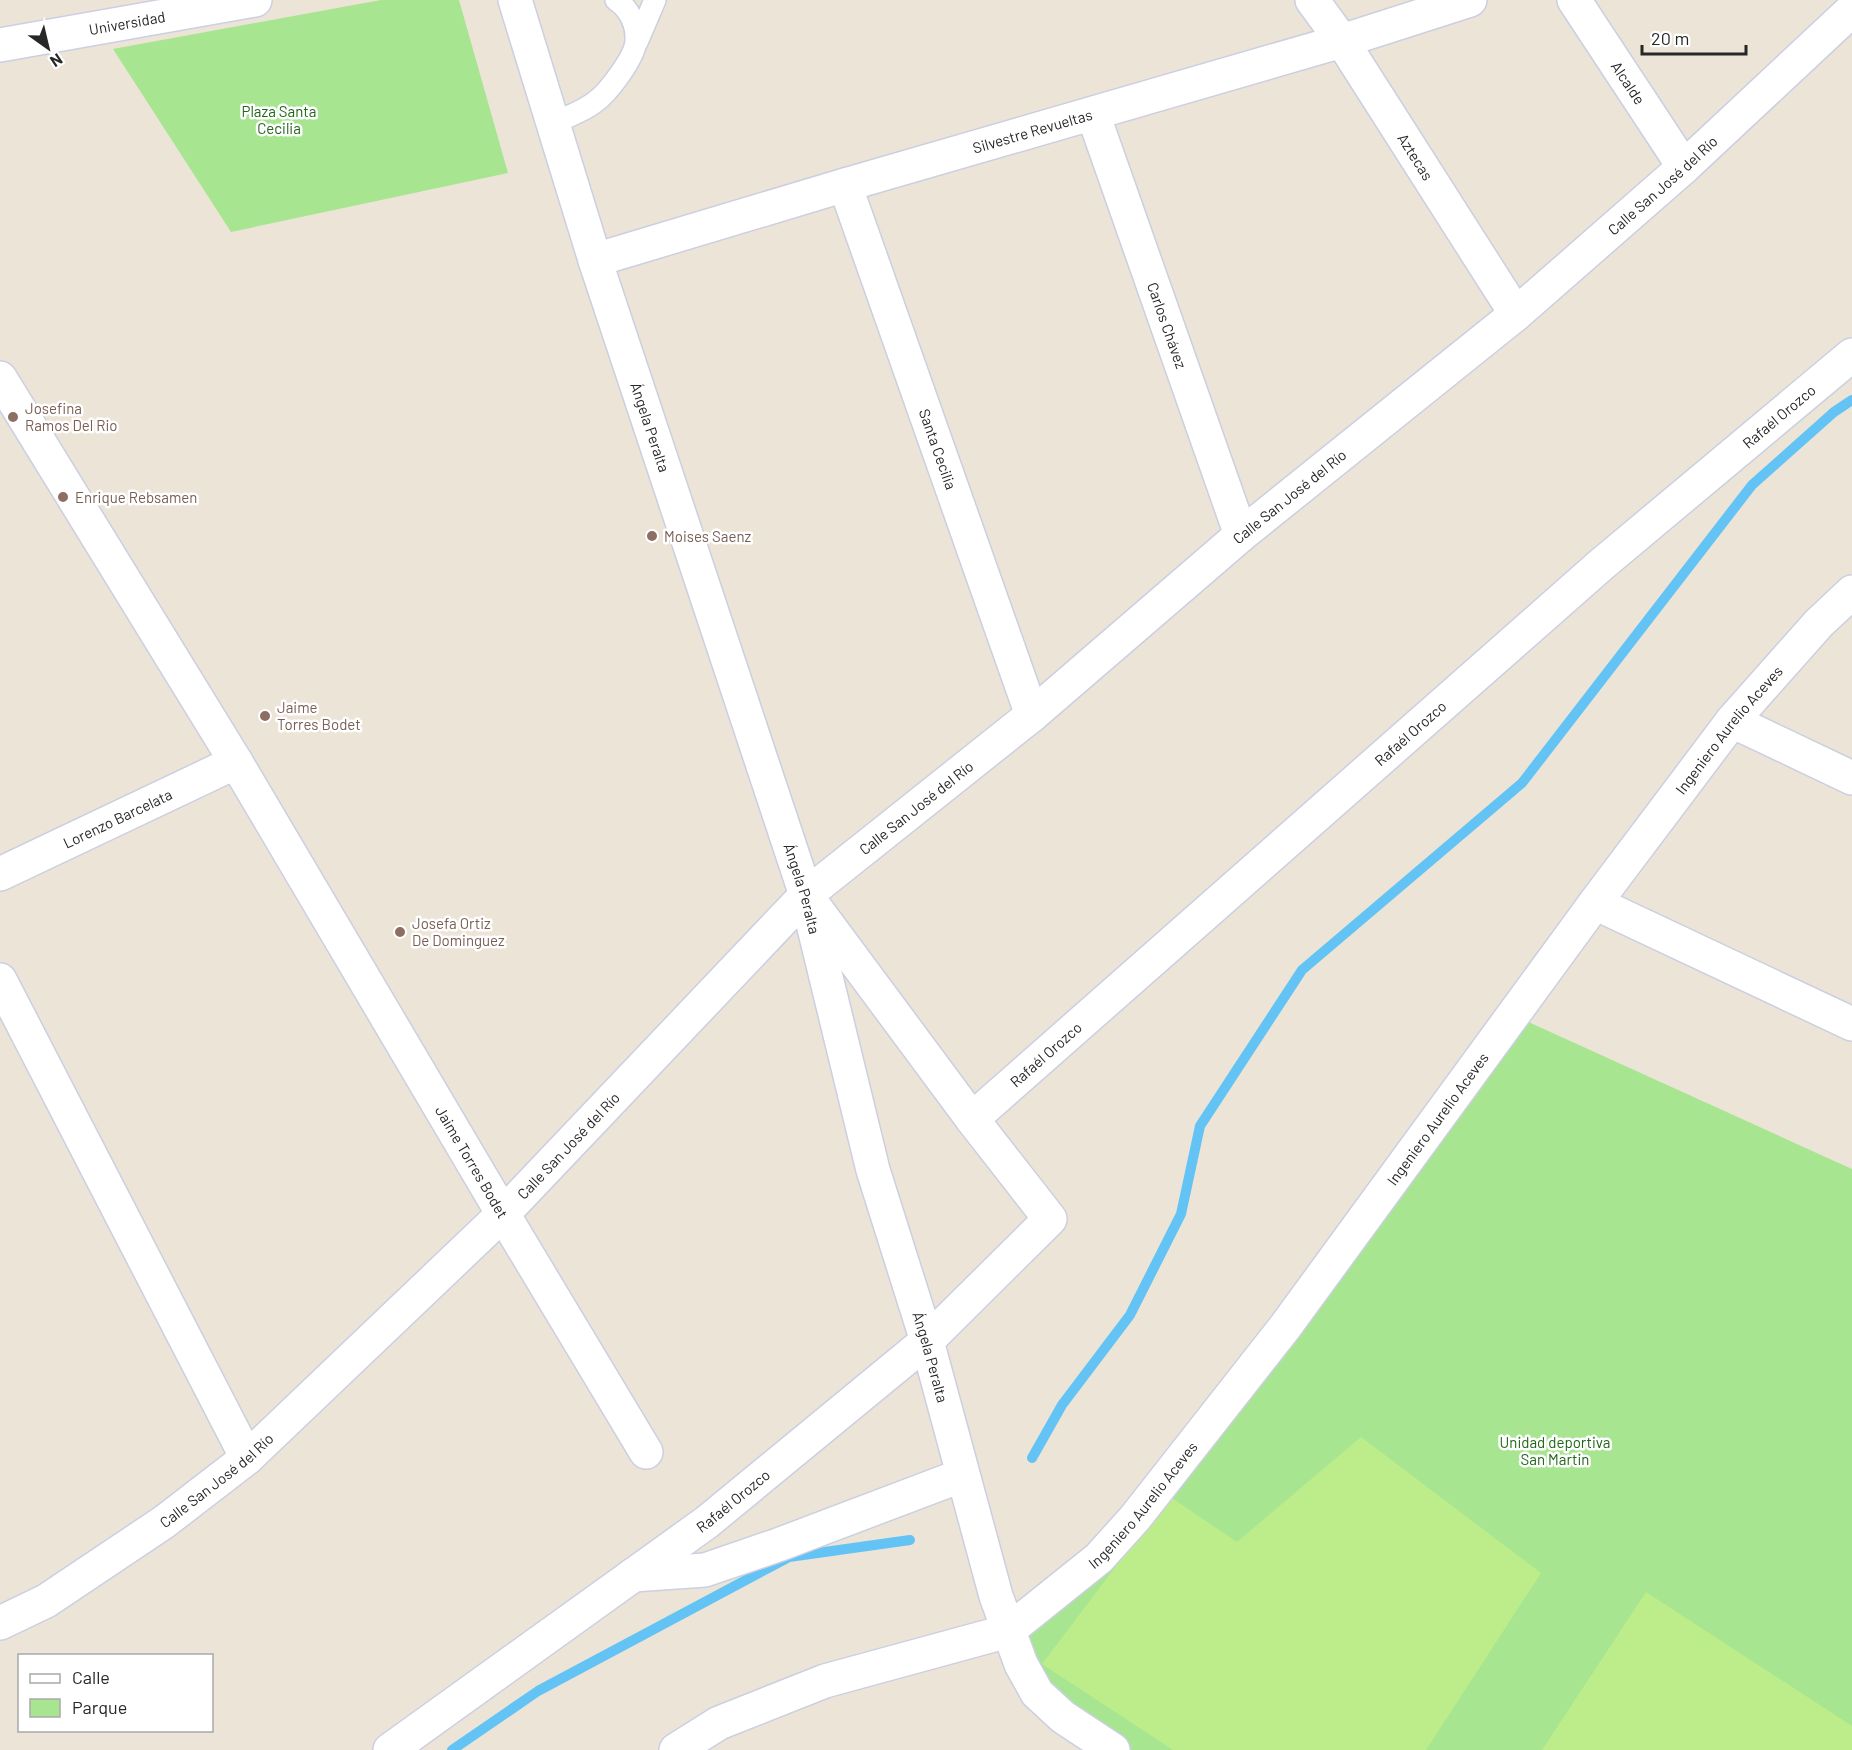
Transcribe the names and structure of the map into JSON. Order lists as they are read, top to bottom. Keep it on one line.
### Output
{"streets":{"street":["Universidad","Alcalde","Silvestre Revueltas","Aztecas","Calle San José del Río","Carlos Chávez","Rafaél Orozco","Ángela Peralta","Santa Cecilia","Ingeniero Aurelio Aceves","Lorenzo Barcelata","Jaime Torres Bodet"]},"crossings":[["Alcalde","Calle San José del Río"],["Silvestre Revueltas","Aztecas"],["Silvestre Revueltas","Carlos Chávez"],["Silvestre Revueltas","Ángela Peralta"],["Silvestre Revueltas","Santa Cecilia"],["Aztecas","Calle San José del Río"],["Calle San José del Río","Carlos Chávez"],["Calle San José del Río","Ángela Peralta"],["Calle San José del Río","Santa Cecilia"],["Calle San José del Río","Jaime Torres Bodet"],["Rafaél Orozco","Ángela Peralta"],["Ángela Peralta","Ingeniero Aurelio Aceves"],["Lorenzo Barcelata","Jaime Torres Bodet"]],"parks":["Plaza Santa Cecilia","Unidad deportiva San Martin"],"places":["Josefina Ramos Del Rio","Enrique Rebsamen","Moises Saenz","Jaime Torres Bodet","Josefa Ortiz De Dominguez"],"legend":["Calle","Parque"],"scale_bar":"20 m","north":"bottom right"}
